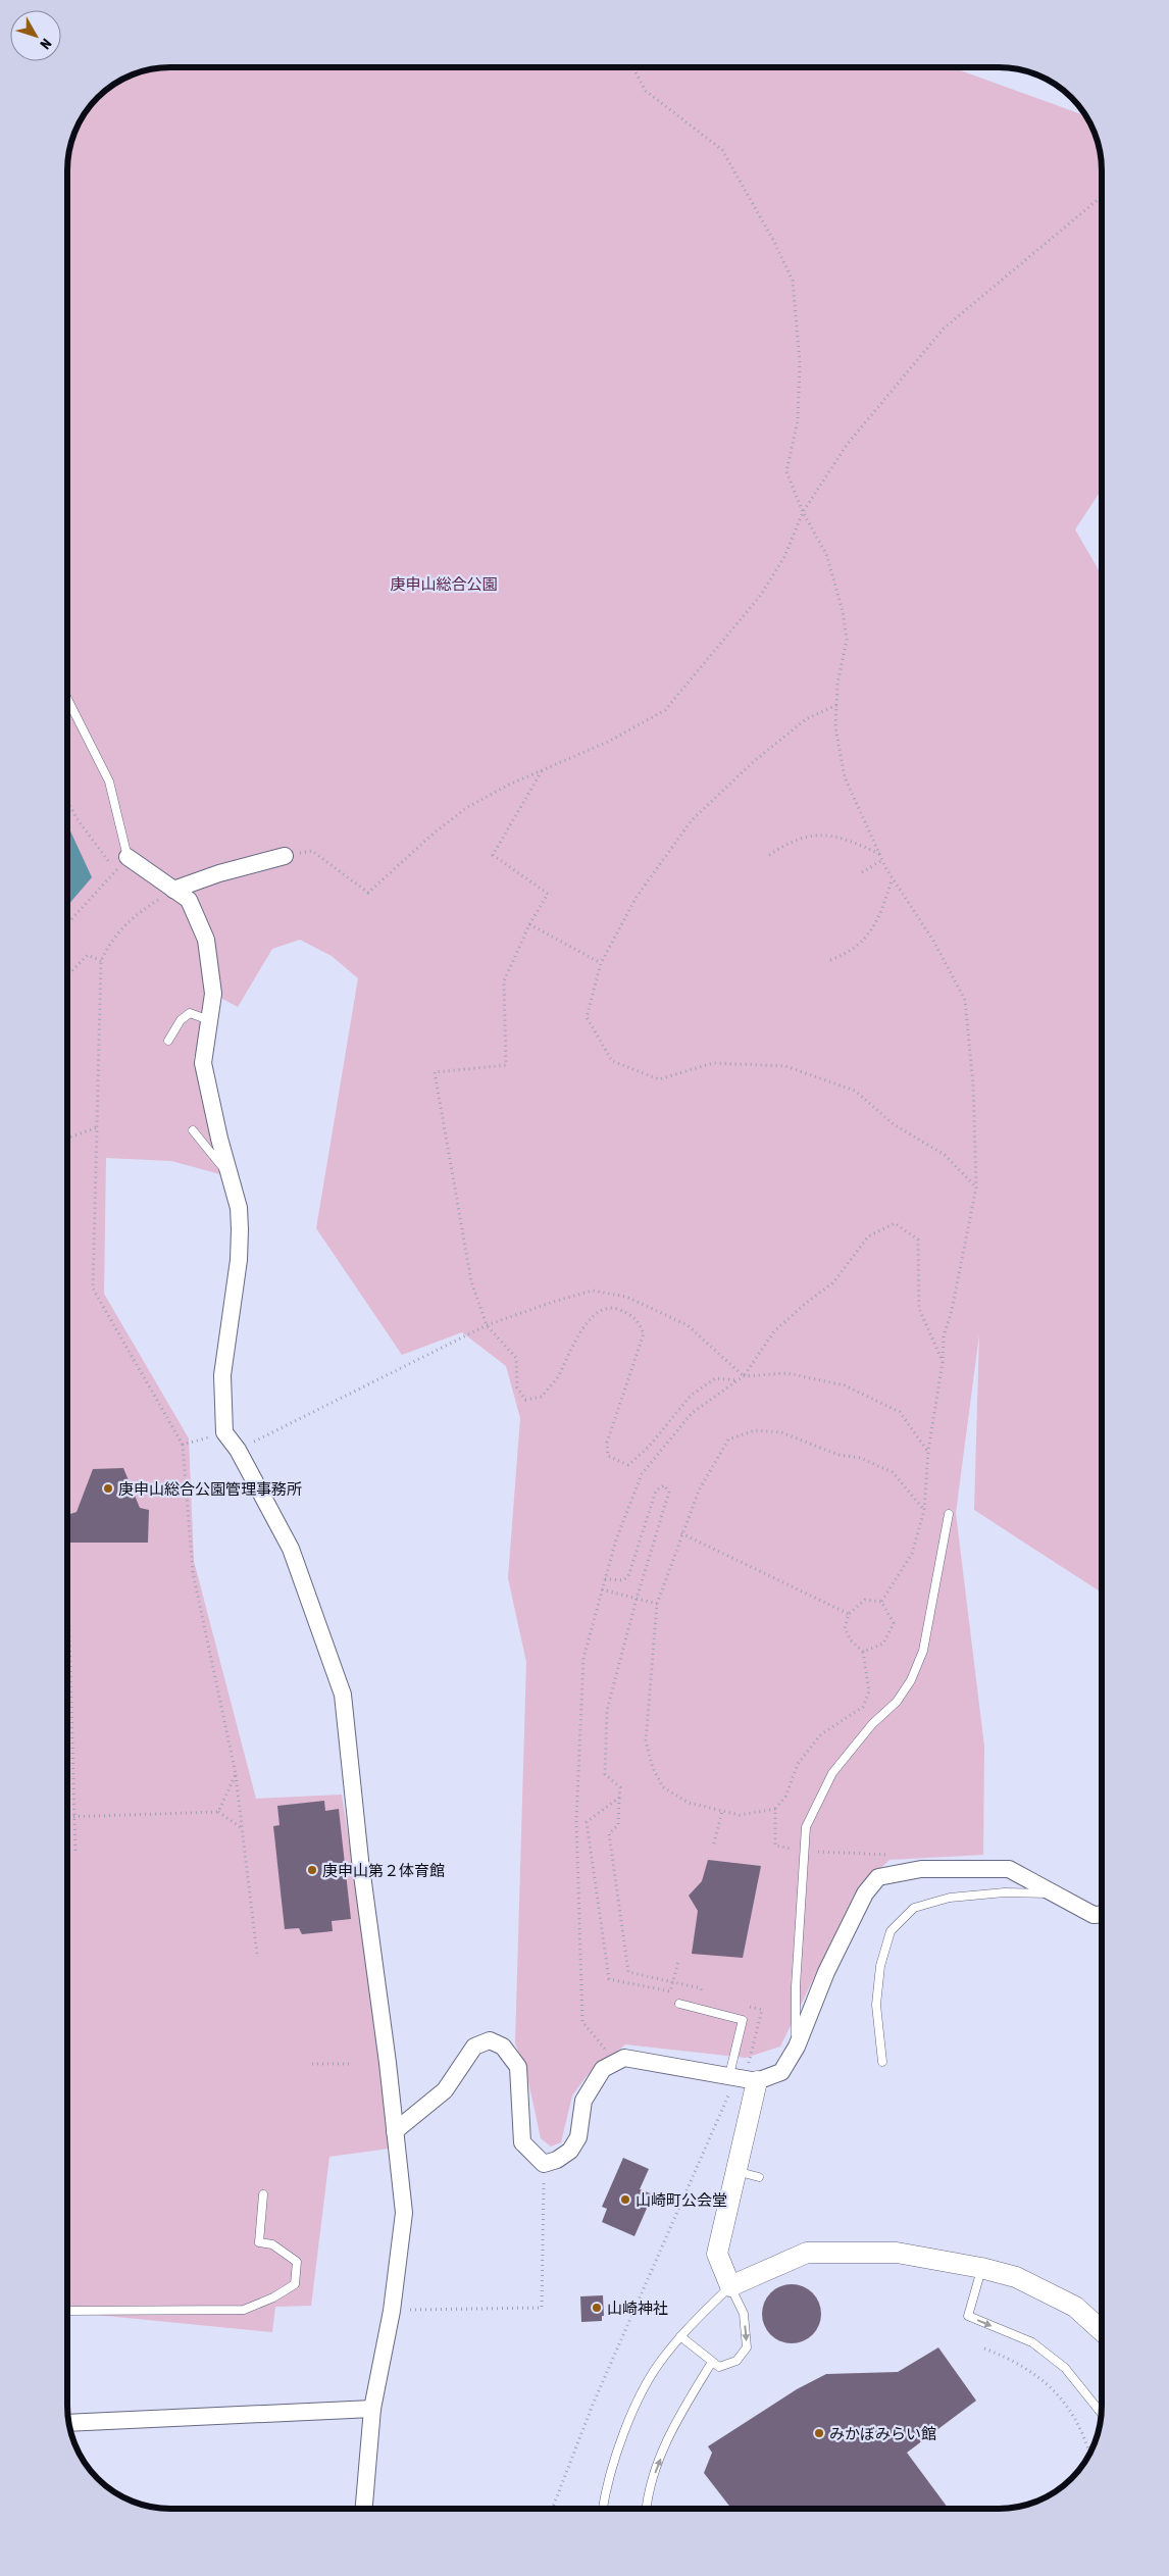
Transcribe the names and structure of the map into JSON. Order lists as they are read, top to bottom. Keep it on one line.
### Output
{"parks":["庚申山総合公園"],"places":["庚申山総合公園管理事務所","庚申山第２体育館","山崎町公会堂","山崎神社","みかぼみらい館"],"north":"bottom right"}
